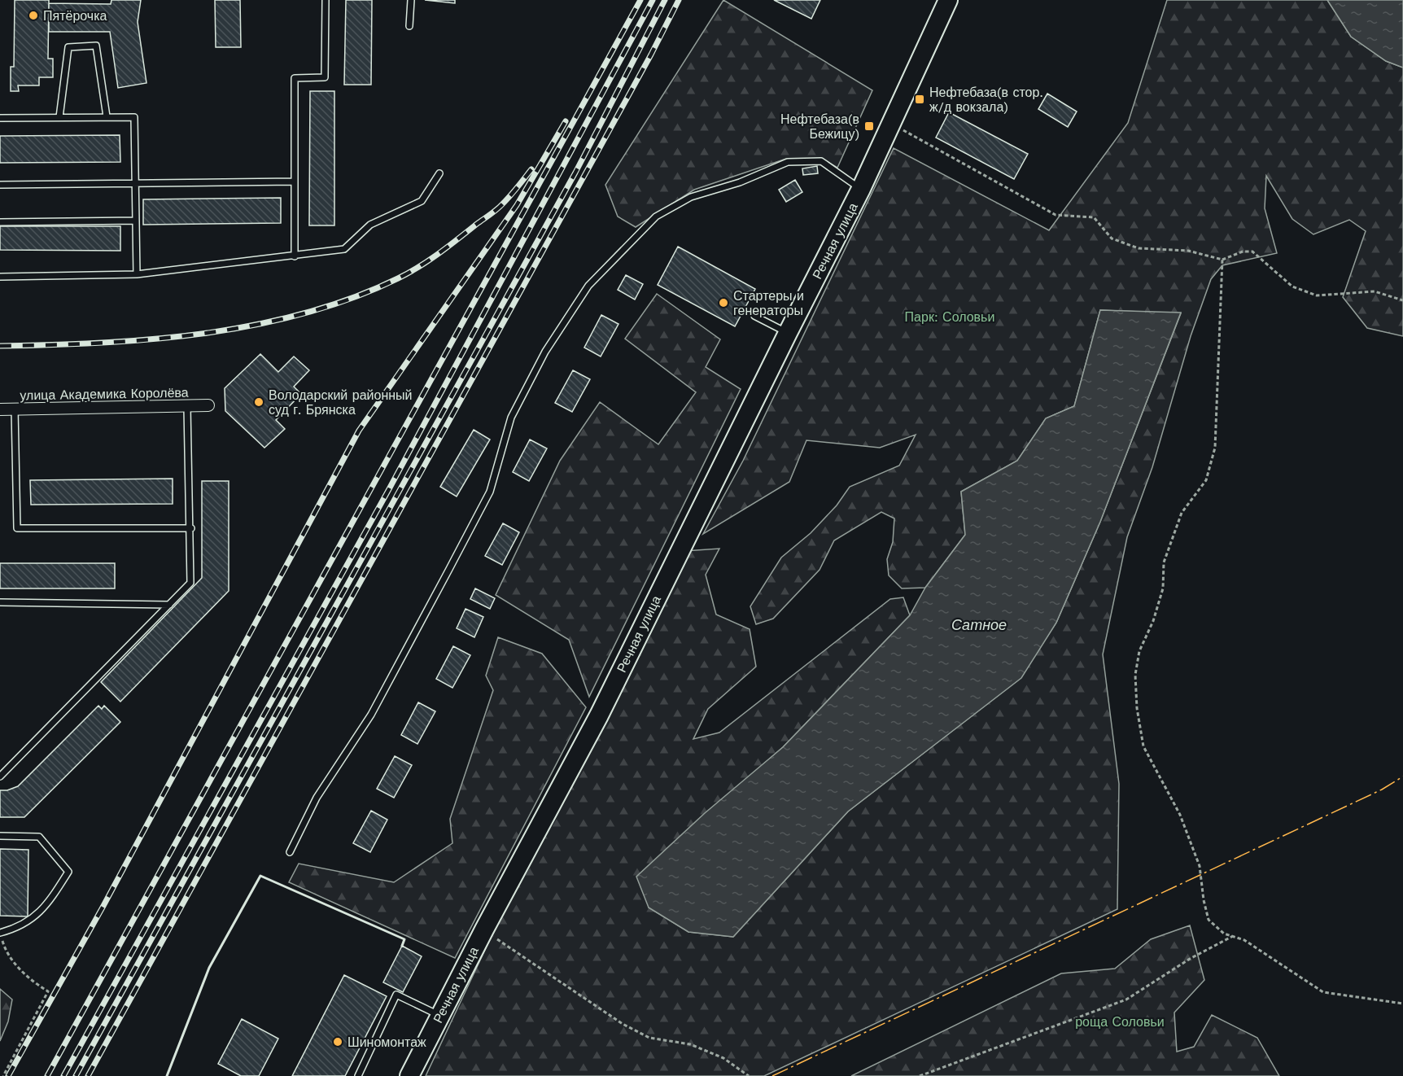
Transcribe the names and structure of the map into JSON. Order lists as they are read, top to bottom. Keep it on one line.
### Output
{"streets":{"main road":["Речная улица"],"street":["улица Академика Королёва"]},"water":["Сатное"],"parks":["Парк: Соловьи","роща Соловьи"],"places":{"other":["Пятёрочка","Стартеры и генераторы","Володарский районный суд г. Брянска","Шиномонтаж"],"transit":["Нефтебаза(в стор. ж/д вокзала)","Нефтебаза(в Бежицу)"]}}
